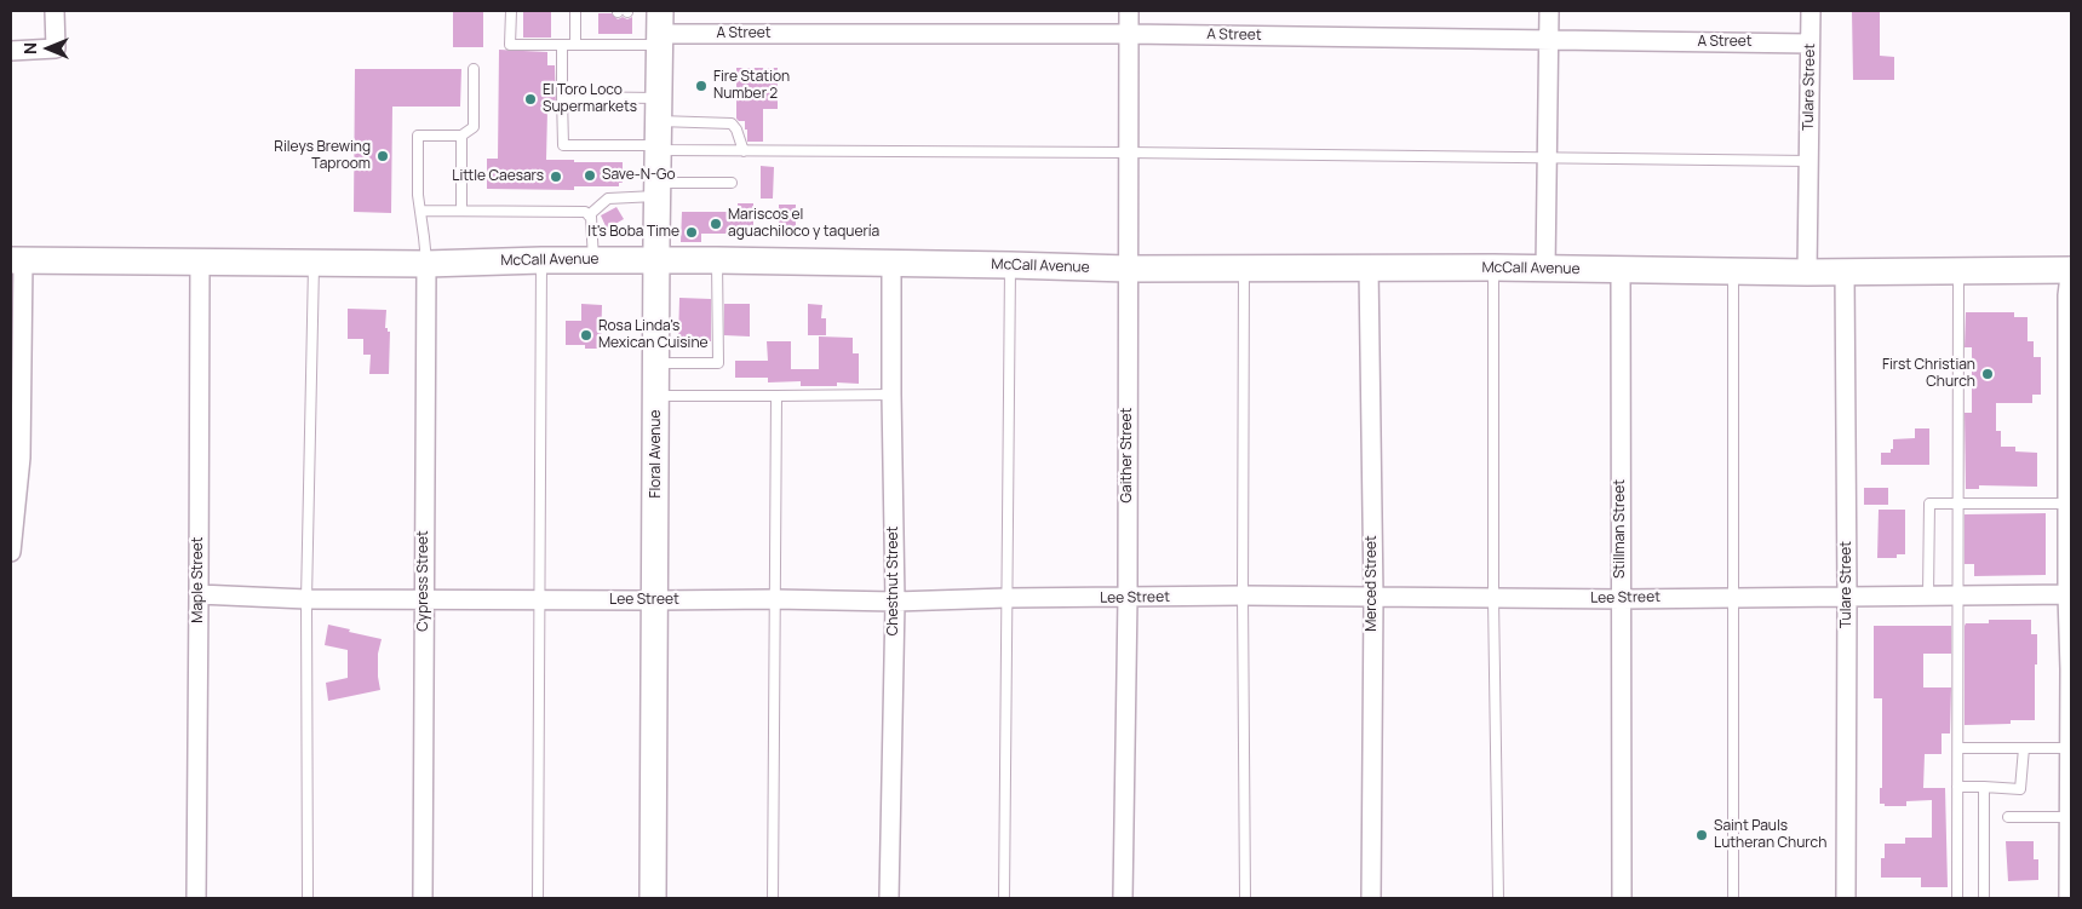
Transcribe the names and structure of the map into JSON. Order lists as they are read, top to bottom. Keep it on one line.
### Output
{"streets":{"main road":["McCall Avenue","Floral Avenue"],"street":["A Street","Tulare Street","Gaither Street","Stillman Street","Maple Street","Cypress Street","Chestnut Street","Merced Street","Lee Street"]},"crossings":[["A Street","Tulare Street"],["A Street","Floral Avenue"],["A Street","Gaither Street"],["Tulare Street","McCall Avenue"],["Tulare Street","Lee Street"],["McCall Avenue","Floral Avenue"],["McCall Avenue","Gaither Street"],["McCall Avenue","Stillman Street"],["McCall Avenue","Maple Street"],["McCall Avenue","Cypress Street"],["McCall Avenue","Chestnut Street"],["McCall Avenue","Merced Street"],["Floral Avenue","Lee Street"],["Gaither Street","Lee Street"],["Stillman Street","Lee Street"],["Maple Street","Lee Street"],["Cypress Street","Lee Street"],["Chestnut Street","Lee Street"],["Merced Street","Lee Street"]],"places":["Fire Station Number 2","El Toro Loco Supermarkets","Rileys Brewing Taproom","Save-N-Go","Little Caesars","Mariscos el aguachiloco y taquería","It's Boba Time","Rosa Linda's Mexican Cuisine","First Christian Church","Saint Pauls Lutheran Church"],"north":"left"}
